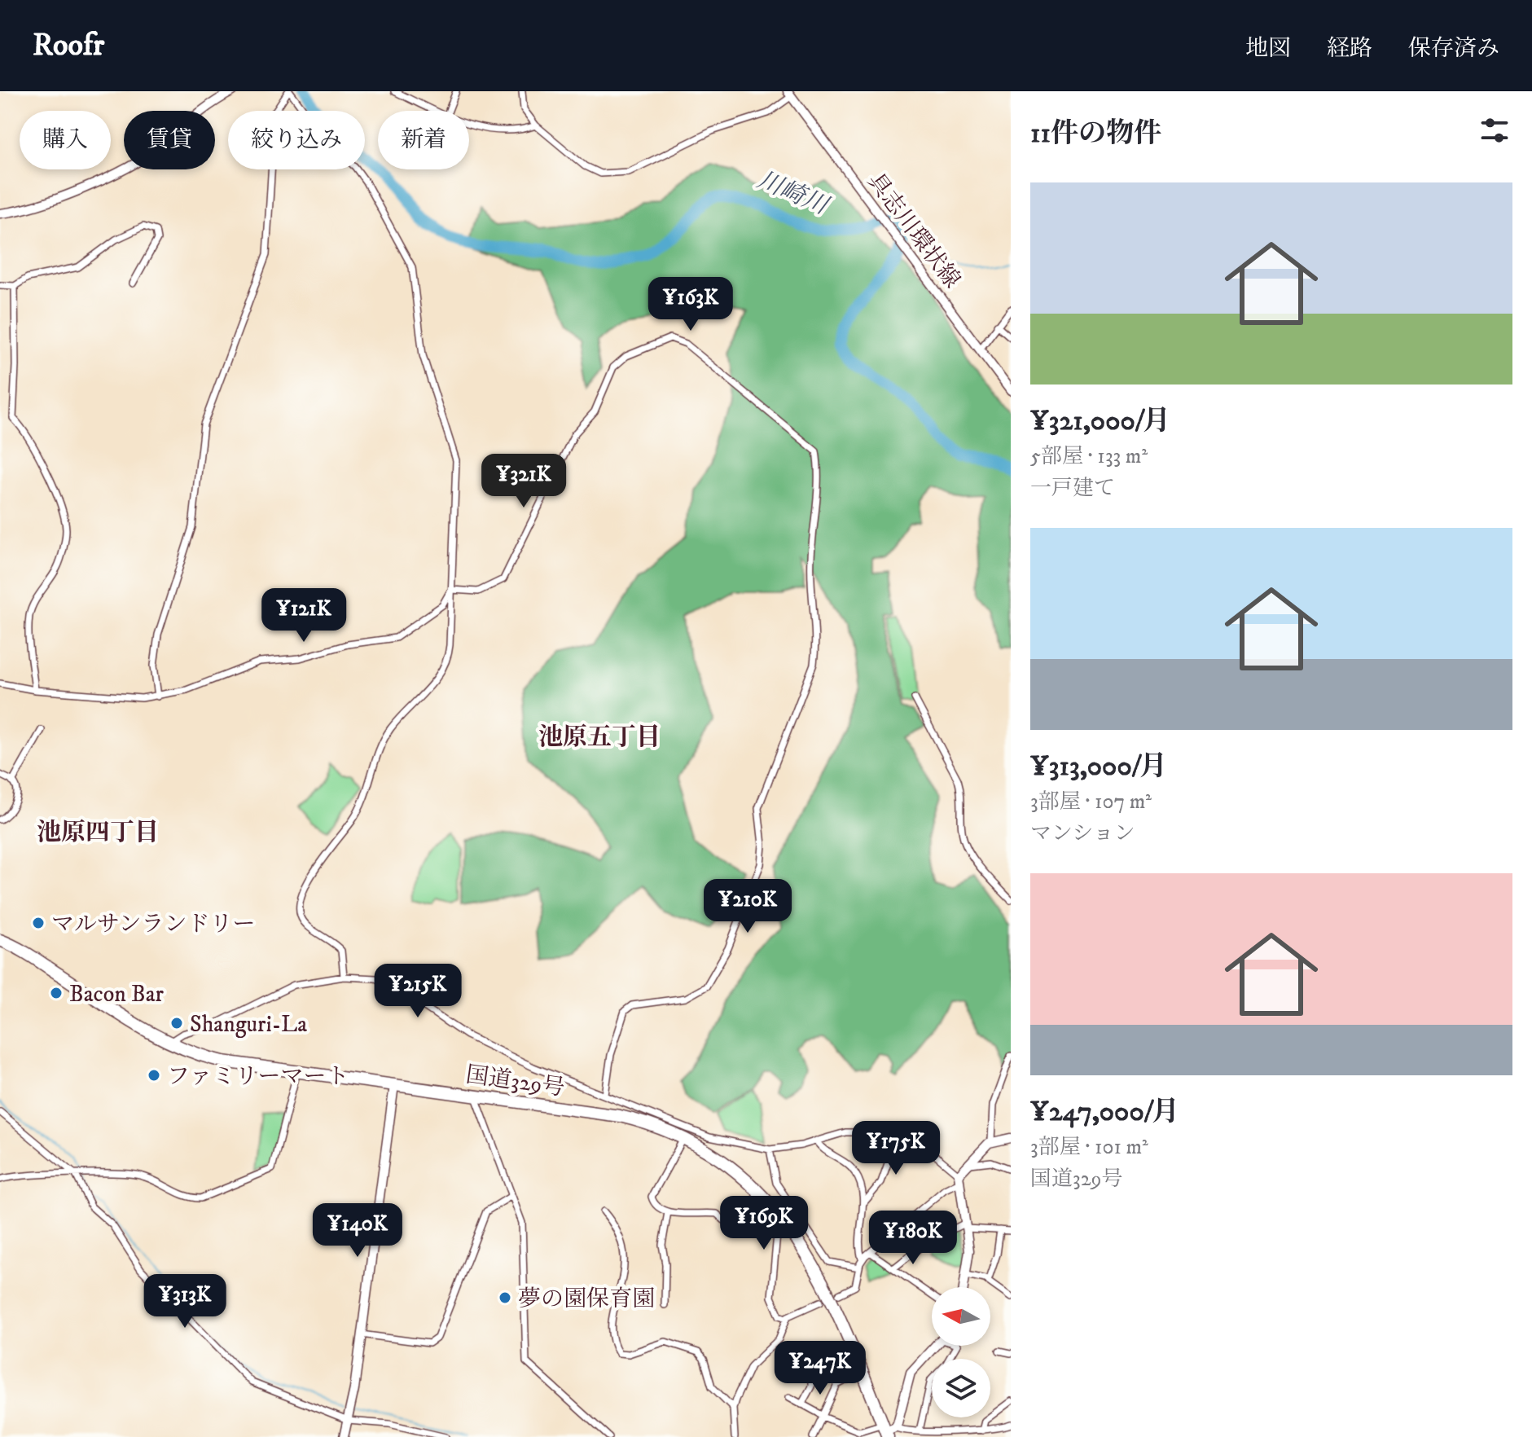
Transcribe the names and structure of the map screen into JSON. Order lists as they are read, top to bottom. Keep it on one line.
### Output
{"streets":{"highway":["国道329号"],"main road":["具志川環状線"]},"districts":["池原五丁目","池原四丁目"],"water":["川崎川"],"places":["マルサンランドリー","Bacon Bar","Shanguri-La","ファミリーマート","夢の園保育園"],"north":"left","page":{"header":"Roofr","nav":["地図","経路","保存済み"],"heading":"11件の物件","chip":["購入","賃貸","絞り込み","新着"],"list":[{"name":"¥321,000/月","note":"5部屋 · 133 m² · 一戸建て"},{"name":"¥313,000/月","note":"3部屋 · 107 m² · マンション"},{"name":"¥247,000/月","note":"3部屋 · 101 m² · 国道329号"}],"price":["¥163K","¥321K","¥121K","¥210K","¥215K","¥175K","¥169K","¥140K","¥180K","¥313K","¥247K"]}}
